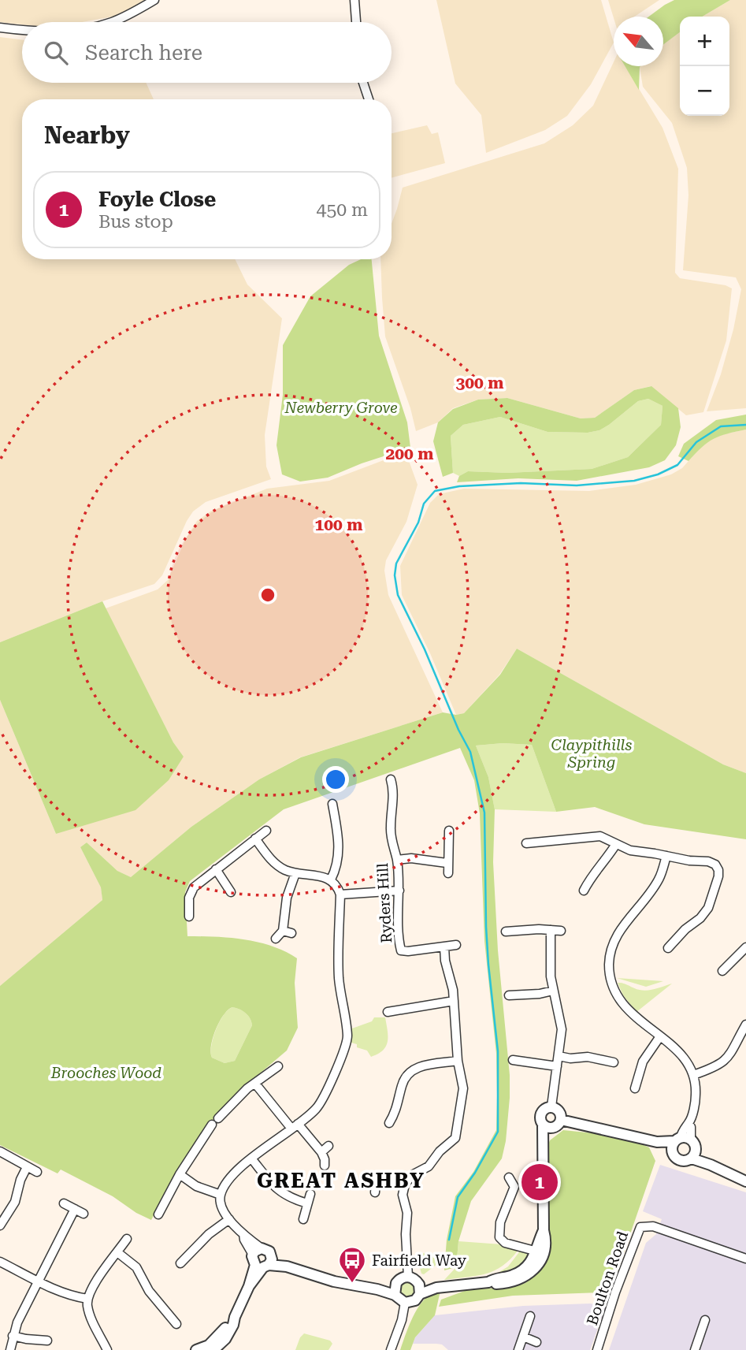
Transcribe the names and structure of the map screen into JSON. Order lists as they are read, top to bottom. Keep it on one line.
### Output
{"streets":{"street":["Ryders Hill","Boulton Road"]},"districts":["GREAT ASHBY"],"parks":["Newberry Grove","Claypithills Spring","Brooches Wood"],"places":{"bus stop":["Fairfield Way"]},"north":"top left","page":{"map_buttons":["+","−"],"search":"Search here","heading":"Nearby","list":[{"mark":"1","name":"Foyle Close","note":"Bus stop","value":"450 m"}],"pins":"1"},"rings":["300 m","200 m","100 m"]}
